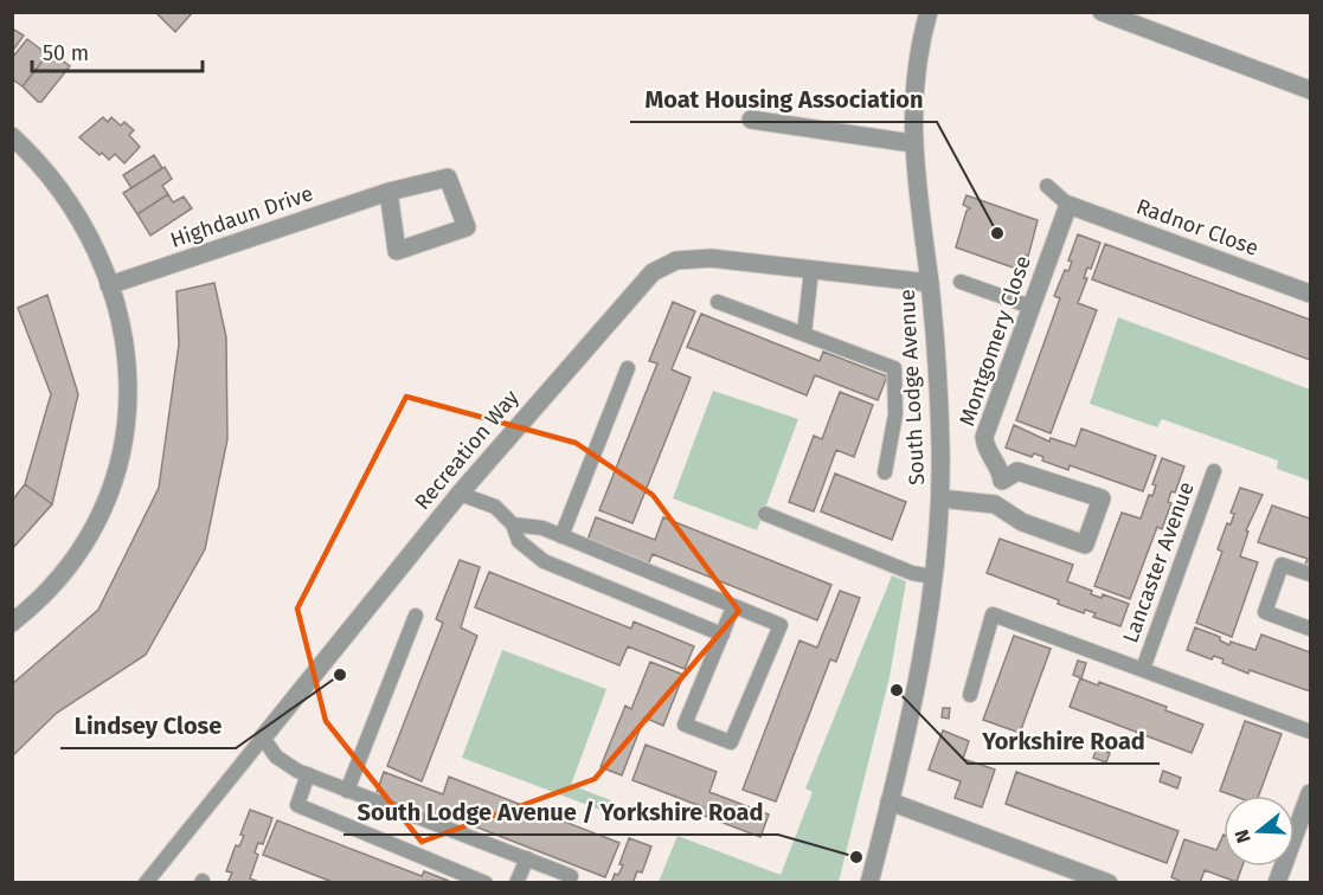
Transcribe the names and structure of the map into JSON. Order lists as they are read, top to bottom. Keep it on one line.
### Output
{"streets":{"street":["Highdaun Drive","Radnor Close","Montgomery Close","South Lodge Avenue","Recreation Way"],"lane":["Lancaster Avenue"]},"crossings":[["Radnor Close","Montgomery Close"],["South Lodge Avenue","Recreation Way"]],"places":["Moat Housing Association","Lindsey Close","Yorkshire Road","South Lodge Avenue / Yorkshire Road"],"scale_bar":"50 m","north":"left"}
